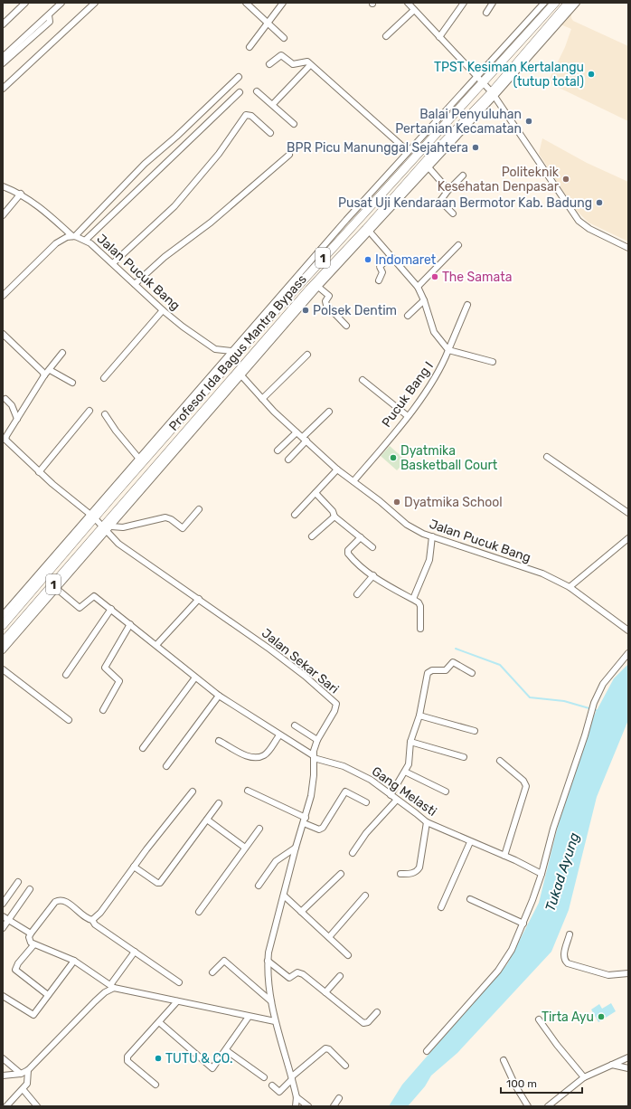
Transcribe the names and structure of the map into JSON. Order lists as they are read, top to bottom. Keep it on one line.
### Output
{"streets":{"highway":["1","Profesor Ida Bagus Mantra Bypass"],"street":["Jalan Pucuk Bang","Pucuk Bang I","Jalan Sekar Sari","Gang Melasti"]},"crossings":[["Jalan Pucuk Bang","Profesor Ida Bagus Mantra Bypass"],["Jalan Pucuk Bang","Pucuk Bang I"],["Profesor Ida Bagus Mantra Bypass","Jalan Sekar Sari"],["Jalan Sekar Sari","Gang Melasti"]],"water":["Tukad Ayung"],"places":["TPST Kesiman Kertalangu (tutup total)","Balai Penyuluhan Pertanian Kecamatan","BPR Picu Manunggal Sejahtera","Politeknik Kesehatan Denpasar","Pusat Uji Kendaraan Bermotor Kab. Badung","Indomaret","The Samata","Polsek Dentim","Dyatmika Basketball Court","Dyatmika School","Tirta Ayu","TUTU & CO."],"scale_bar":"100 m"}
